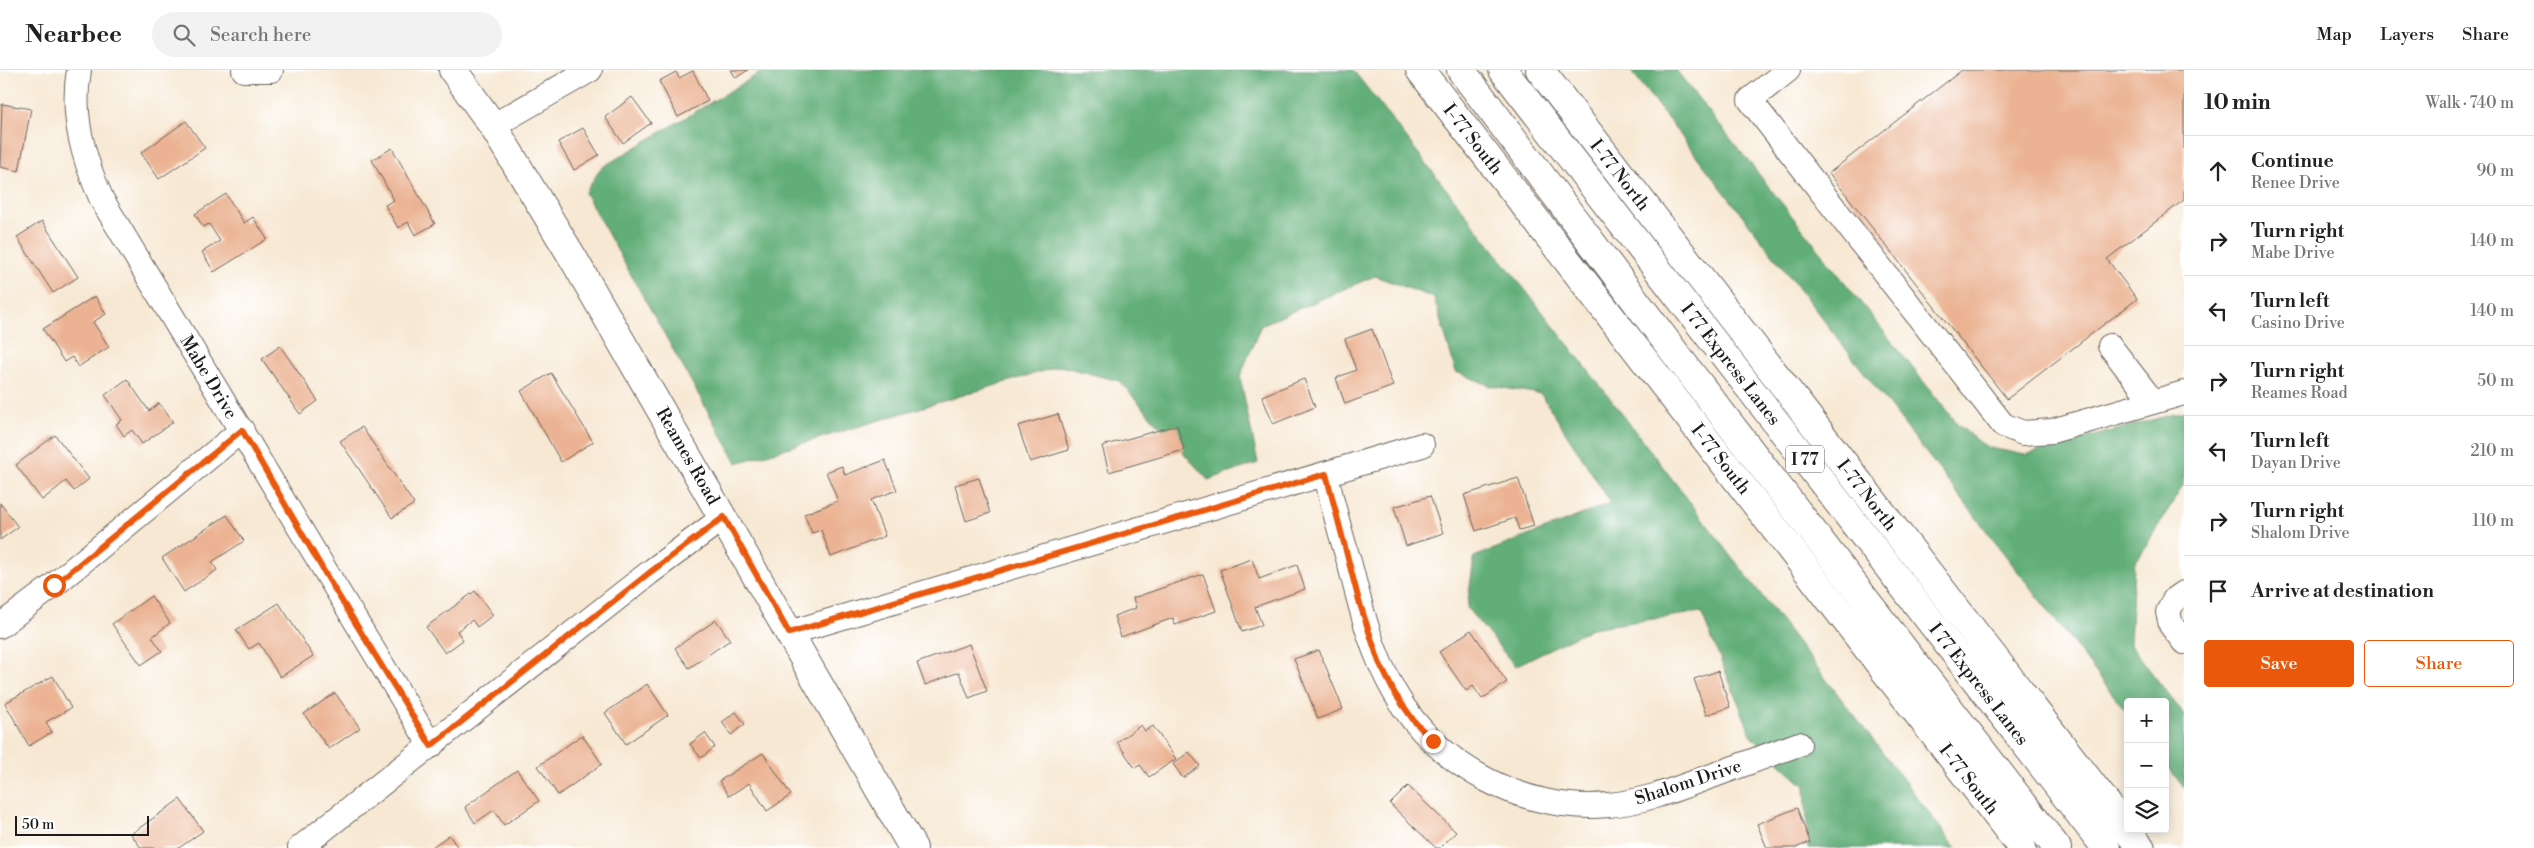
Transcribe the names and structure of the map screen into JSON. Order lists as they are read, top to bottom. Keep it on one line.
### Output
{"streets":{"main road":["I-77 South","I-77 North","I 77 Express Lanes","Reames Road","I 77"],"street":["Mabe Drive","Shalom Drive"]},"scale_bar":"50 m","page":{"header":"Nearbee","search":"Search here","nav":["Map","Layers","Share"],"heading":["10 min","Walk · 740 m"],"list":[["Continue","Renee Drive","90 m"],["Turn right","Mabe Drive","140 m"],["Turn left","Casino Drive","140 m"],["Turn right","Reames Road","50 m"],["Turn left","Dayan Drive","210 m"],["Turn right","Shalom Drive","110 m"],"Arrive at destination"],"buttons":["Save","Share"],"map_buttons":["+","−"],"scale":"50 m"}}
